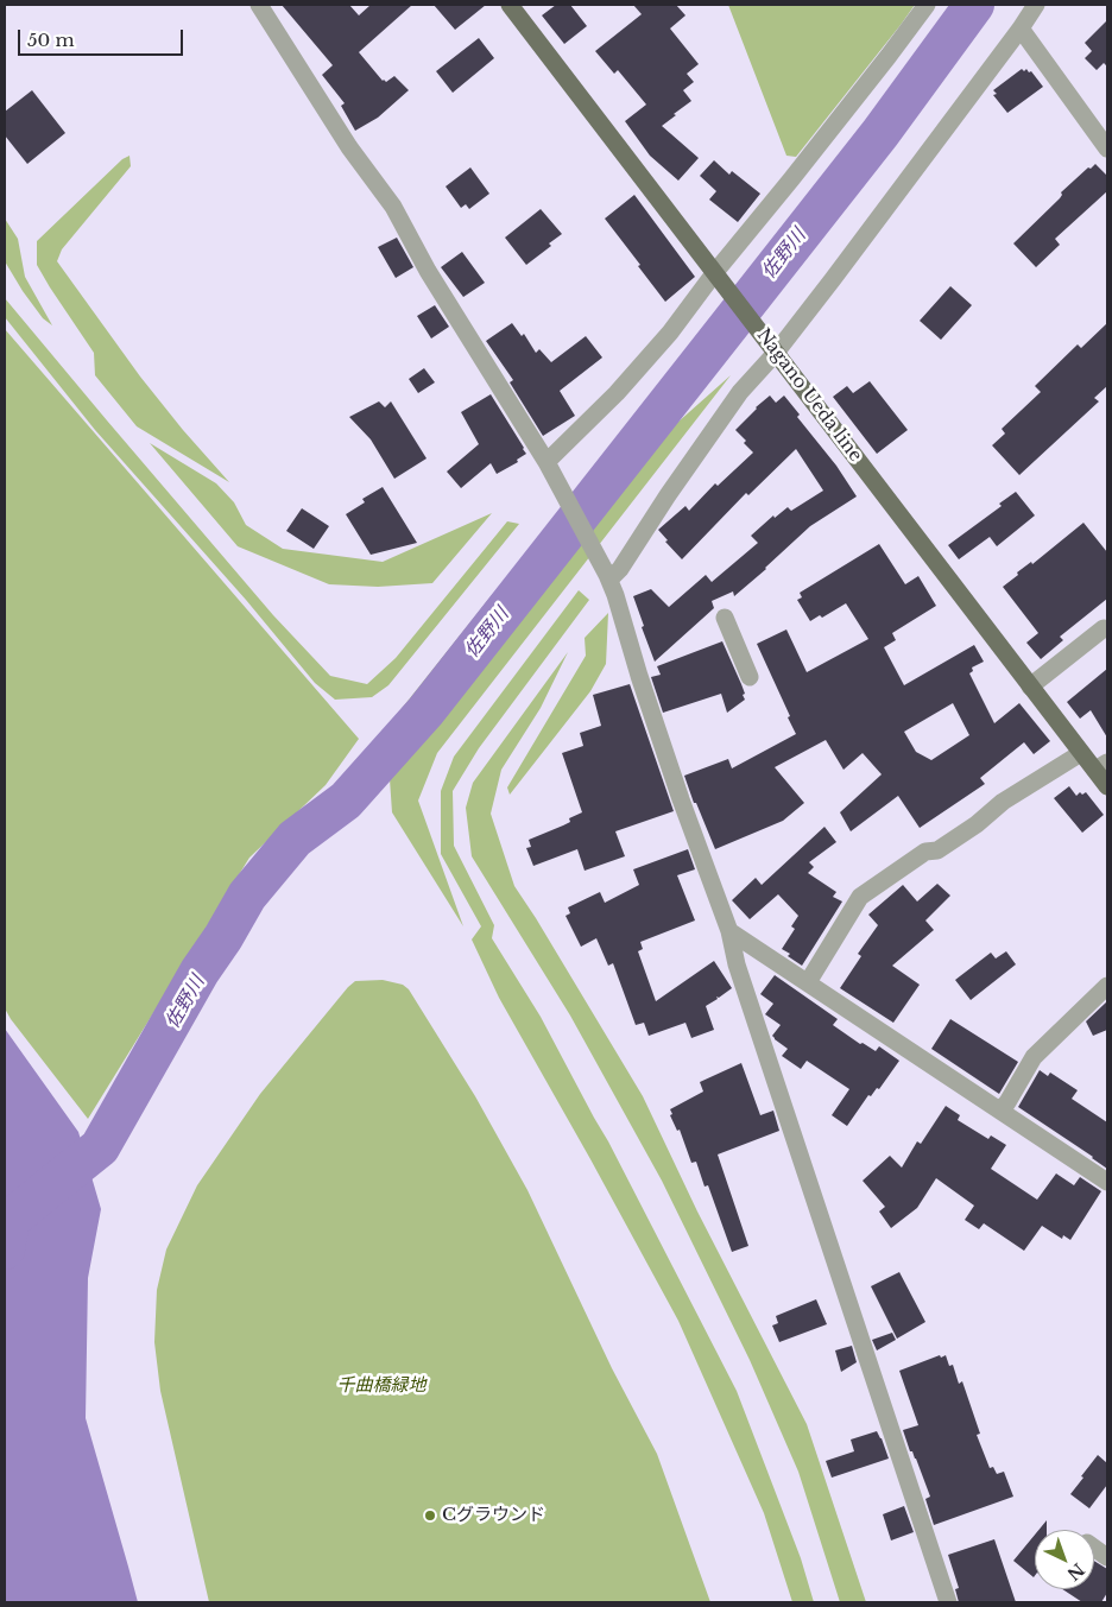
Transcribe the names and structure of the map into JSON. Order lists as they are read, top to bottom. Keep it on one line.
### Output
{"streets":{"main road":["Nagano Ueda line"]},"water":["佐野川"],"parks":["千曲橋緑地"],"places":["Cグラウンド"],"scale_bar":"50 m","north":"bottom right"}
